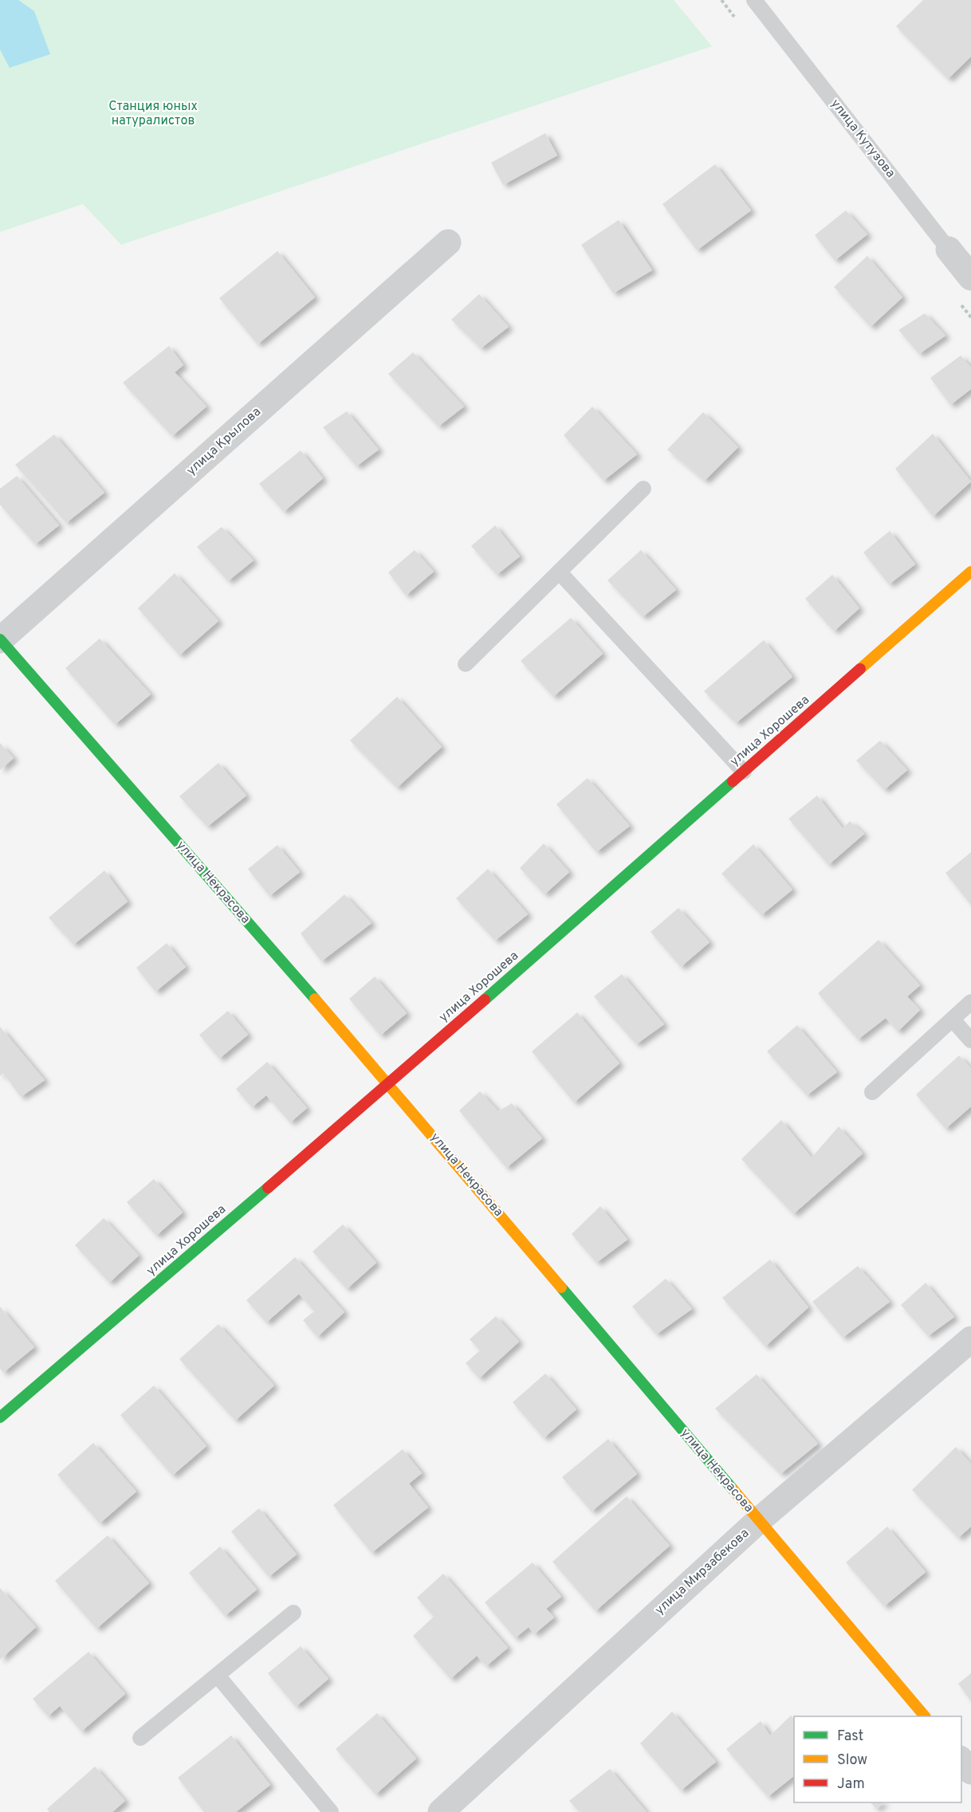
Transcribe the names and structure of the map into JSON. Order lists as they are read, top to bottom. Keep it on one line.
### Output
{"streets":{"street":["улица Кутузова","улица Крылова","улица Хорошева","улица Некрасова","улица Мирзабекова"]},"crossings":[["улица Крылова","улица Некрасова"],["улица Хорошева","улица Некрасова"],["улица Некрасова","улица Мирзабекова"]],"parks":["Станция юных натуралистов"],"legend":["Fast","Slow","Jam"]}
